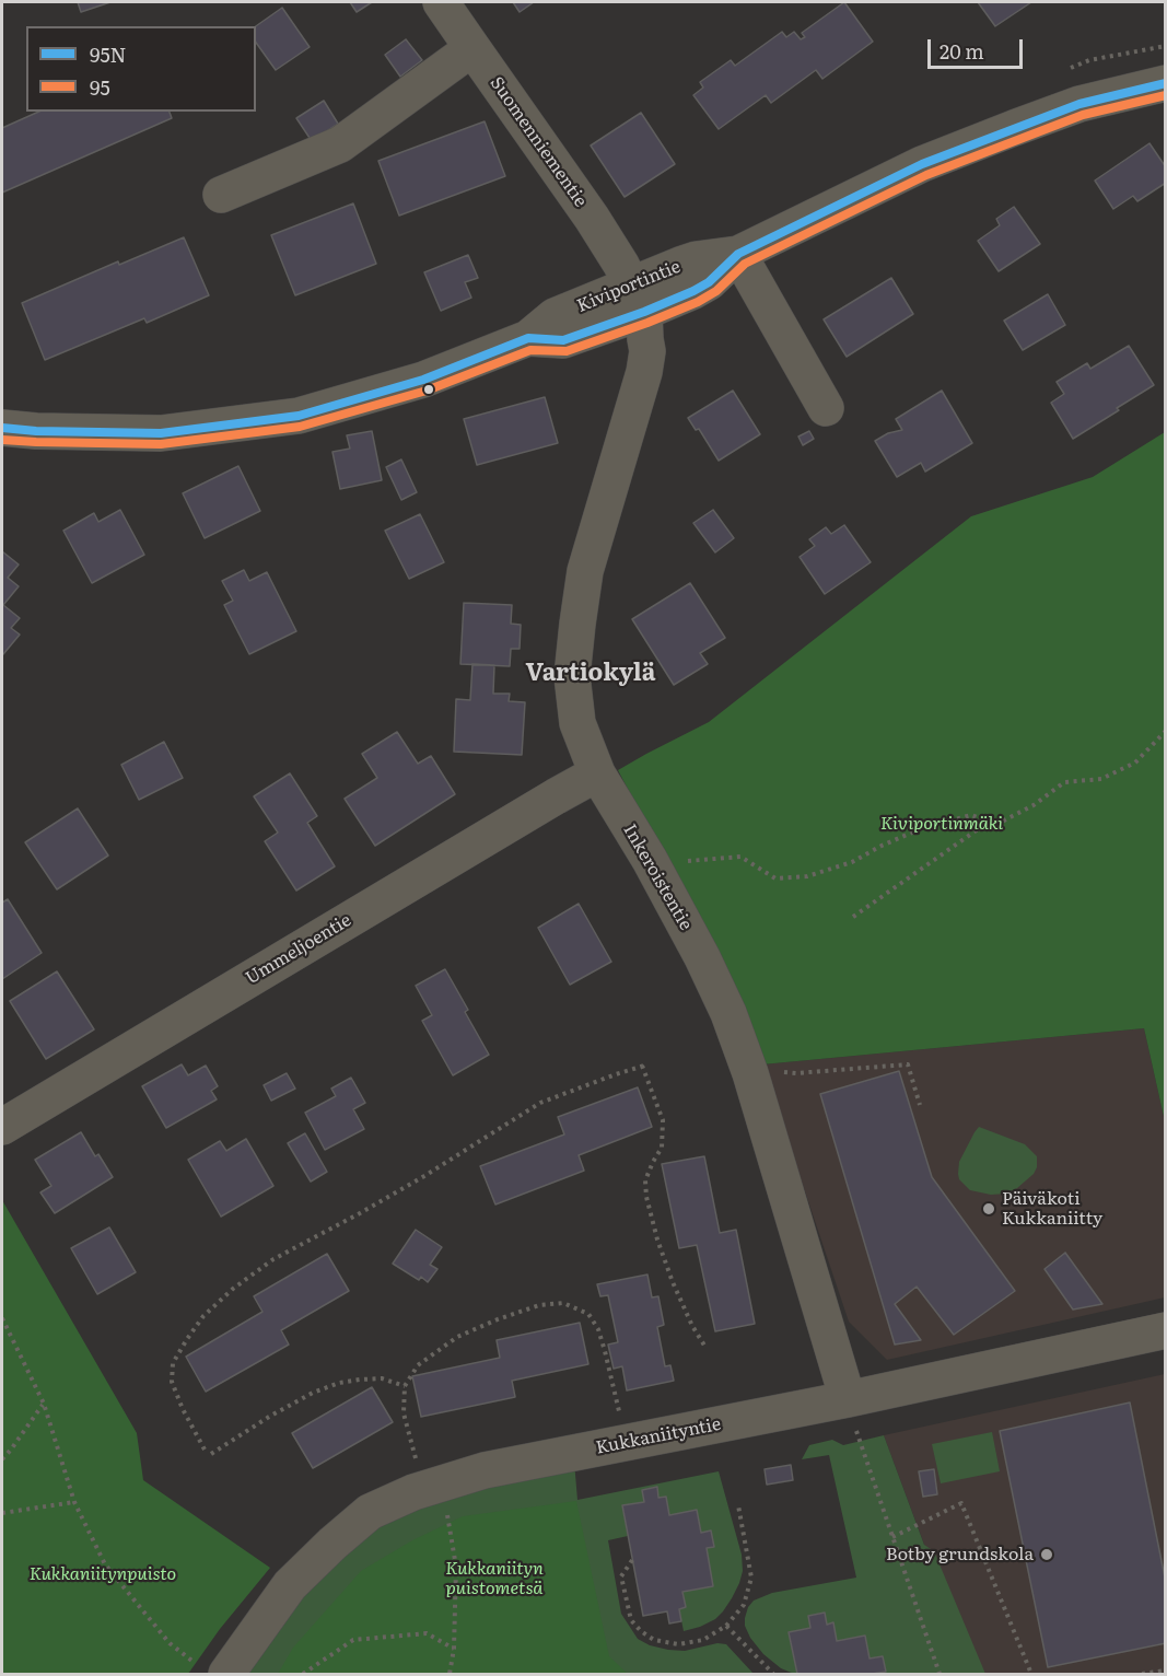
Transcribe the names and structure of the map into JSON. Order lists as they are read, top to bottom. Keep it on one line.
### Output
{"streets":{"street":["Suomenniementie","Kiviportintie","Inkeroistentie","Ummeljoentie","Kukkaniityntie"]},"crossings":[["Suomenniementie","Kiviportintie"],["Suomenniementie","Inkeroistentie"],["Kiviportintie","Inkeroistentie"],["Inkeroistentie","Ummeljoentie"],["Inkeroistentie","Kukkaniityntie"]],"districts":["Vartiokylä"],"parks":["Kiviportinmäki","Kukkaniityn puistometsä","Kukkaniitynpuisto"],"places":["Päiväkoti Kukkaniitty","Botby grundskola"],"lines":["transit line 95N","transit line 95"],"legend":["95N","95"],"scale_bar":"20 m"}
